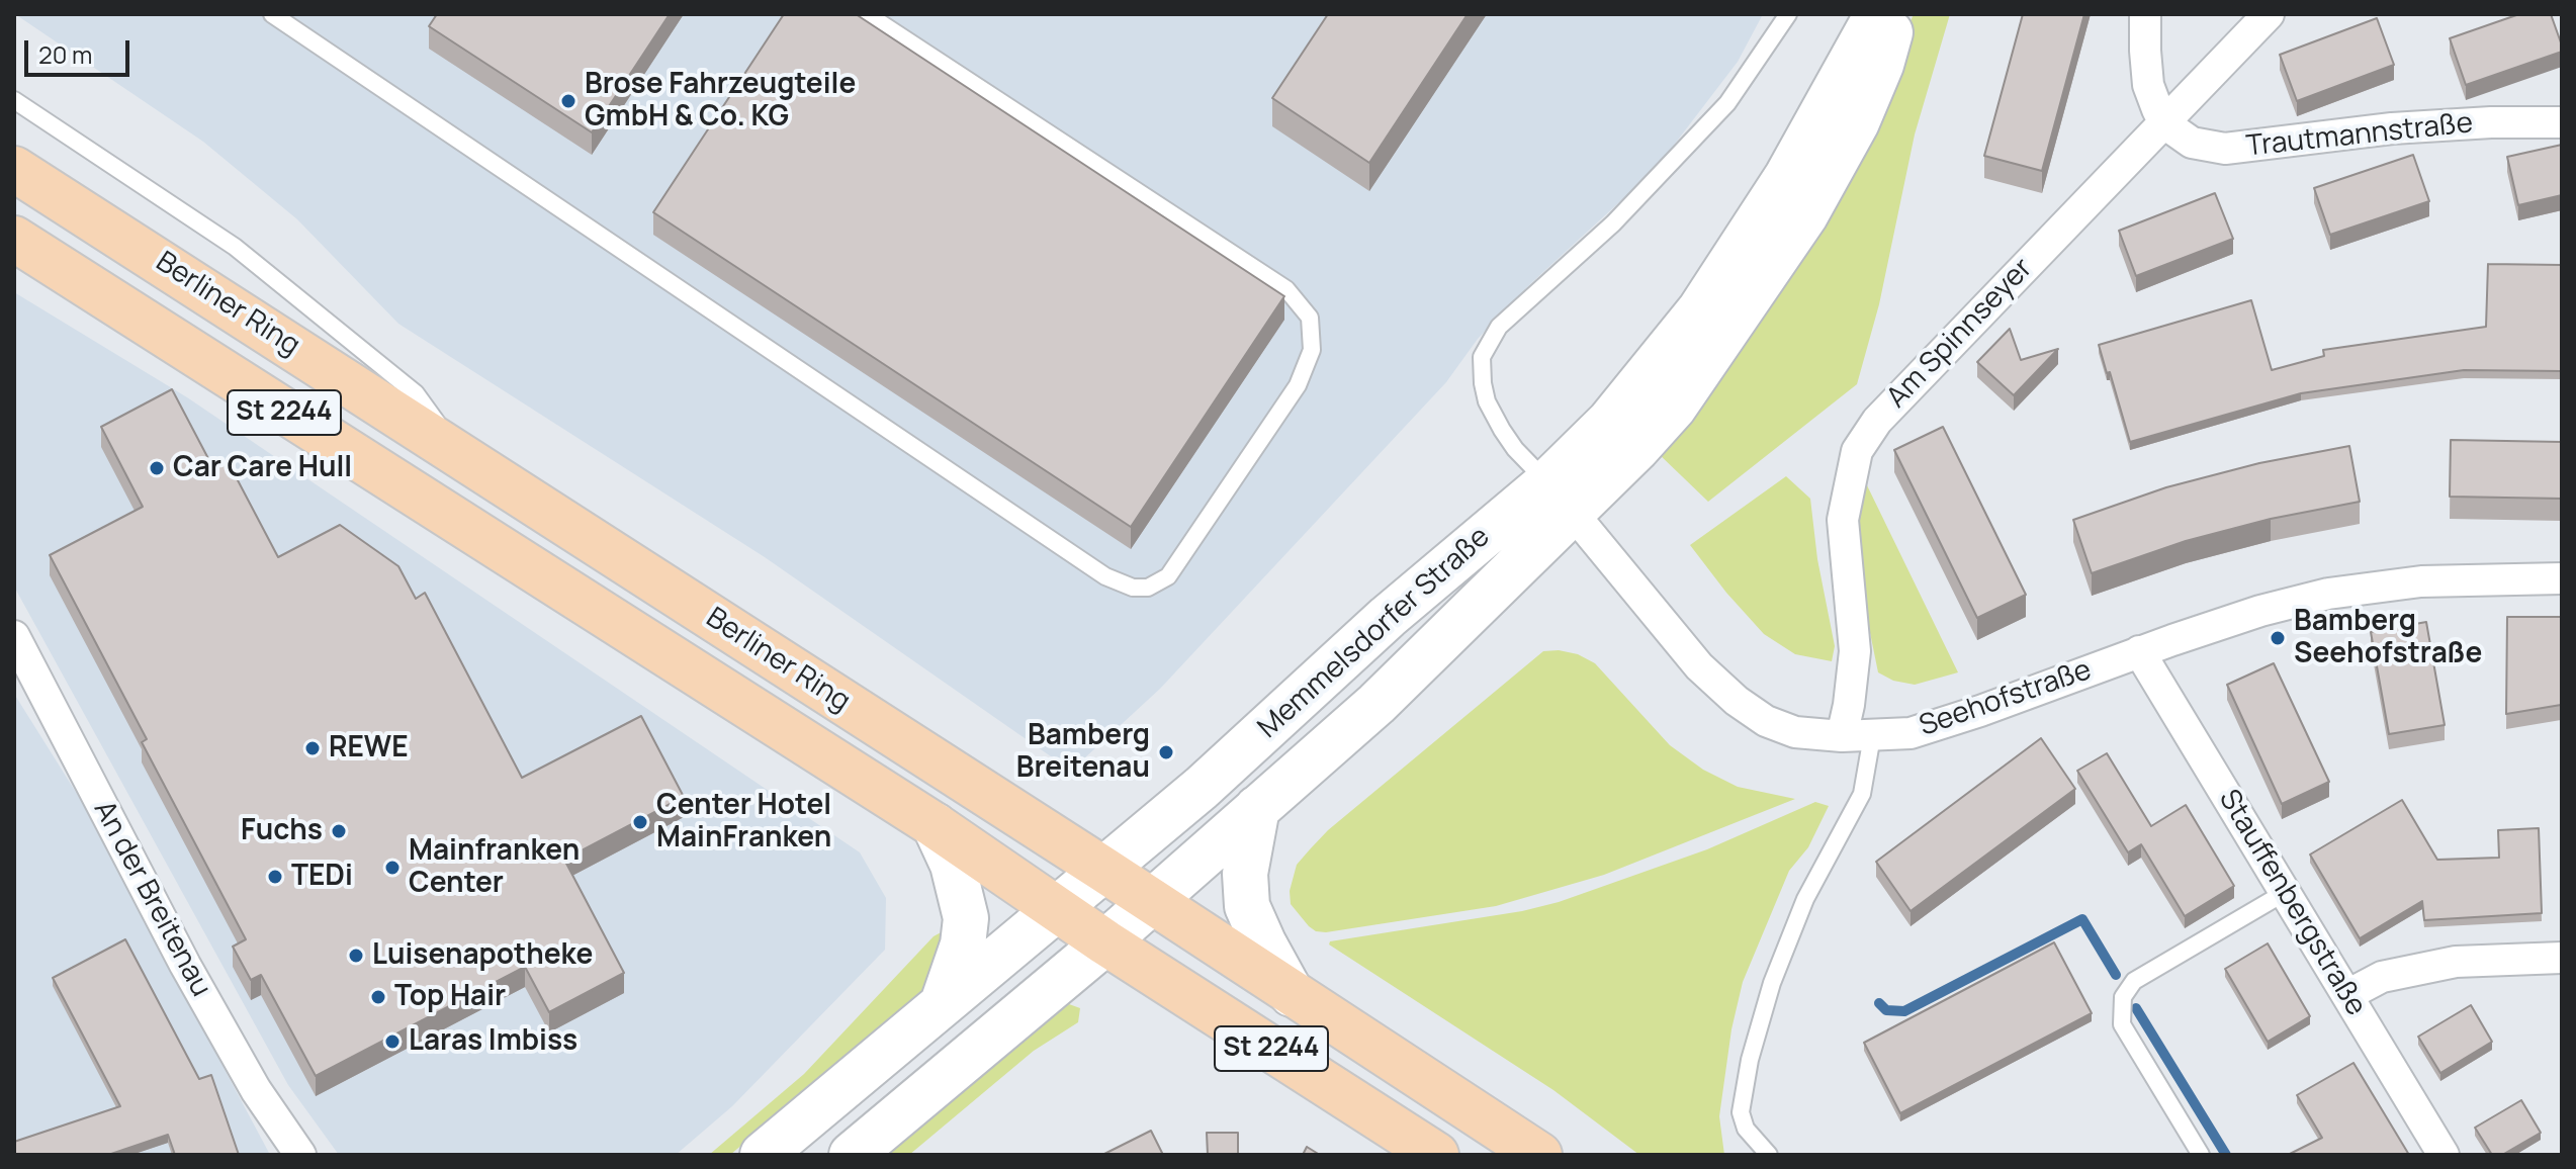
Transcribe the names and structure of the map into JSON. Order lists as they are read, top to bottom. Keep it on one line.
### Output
{"streets":{"main road":["Berliner Ring","St 2244","Memmelsdorfer Straße"],"street":["Trautmannstraße","Am Spinnseyer","Seehofstraße","An der Breitenau","Stauffenbergstraße"]},"crossings":[["Trautmannstraße","Am Spinnseyer"],["Berliner Ring","Memmelsdorfer Straße"],["Am Spinnseyer","Seehofstraße"],["Memmelsdorfer Straße","Seehofstraße"],["Seehofstraße","Stauffenbergstraße"]],"places":["Brose Fahrzeugteile GmbH & Co. KG","Car Care Hull","Bamberg Seehofstraße","REWE","Bamberg Breitenau","Center Hotel MainFranken","Fuchs","Mainfranken Center","TEDi","Luisenapotheke","Top Hair","Laras Imbiss"],"scale_bar":"20 m"}
